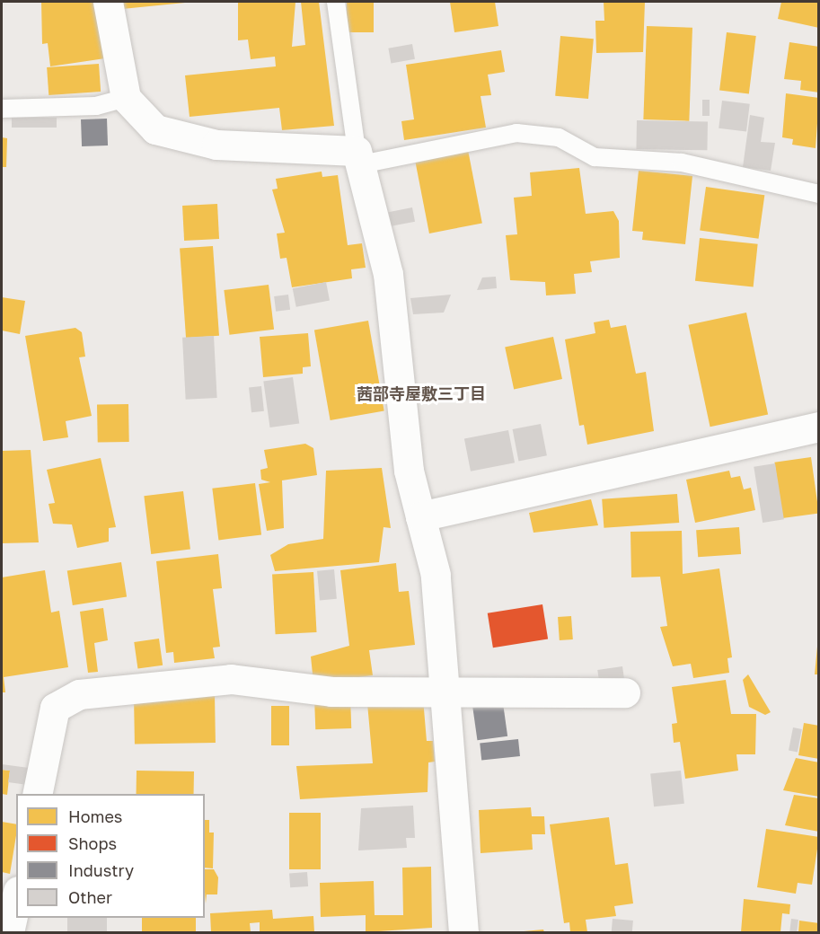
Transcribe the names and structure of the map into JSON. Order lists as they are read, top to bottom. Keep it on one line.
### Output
{"districts":["茜部寺屋敷三丁目"],"legend":["Homes","Shops","Industry","Other"]}
